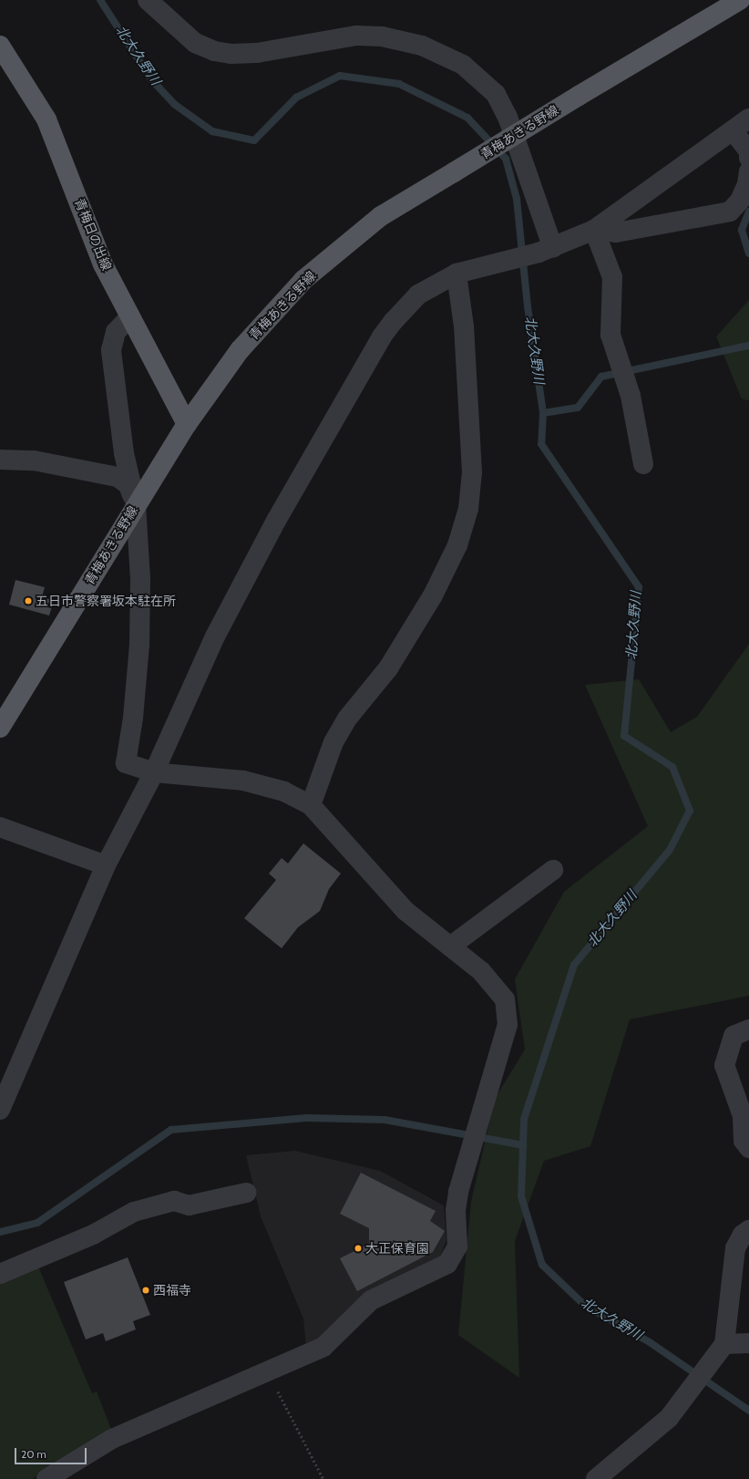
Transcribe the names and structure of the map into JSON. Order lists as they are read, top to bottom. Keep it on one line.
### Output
{"streets":{"main road":["青梅あきる野線","青梅日の出線"]},"crossings":[["青梅あきる野線","青梅日の出線"]],"water":["北大久野川"],"places":["五日市警察署坂本駐在所","大正保育園","西福寺"],"scale_bar":"20 m"}
